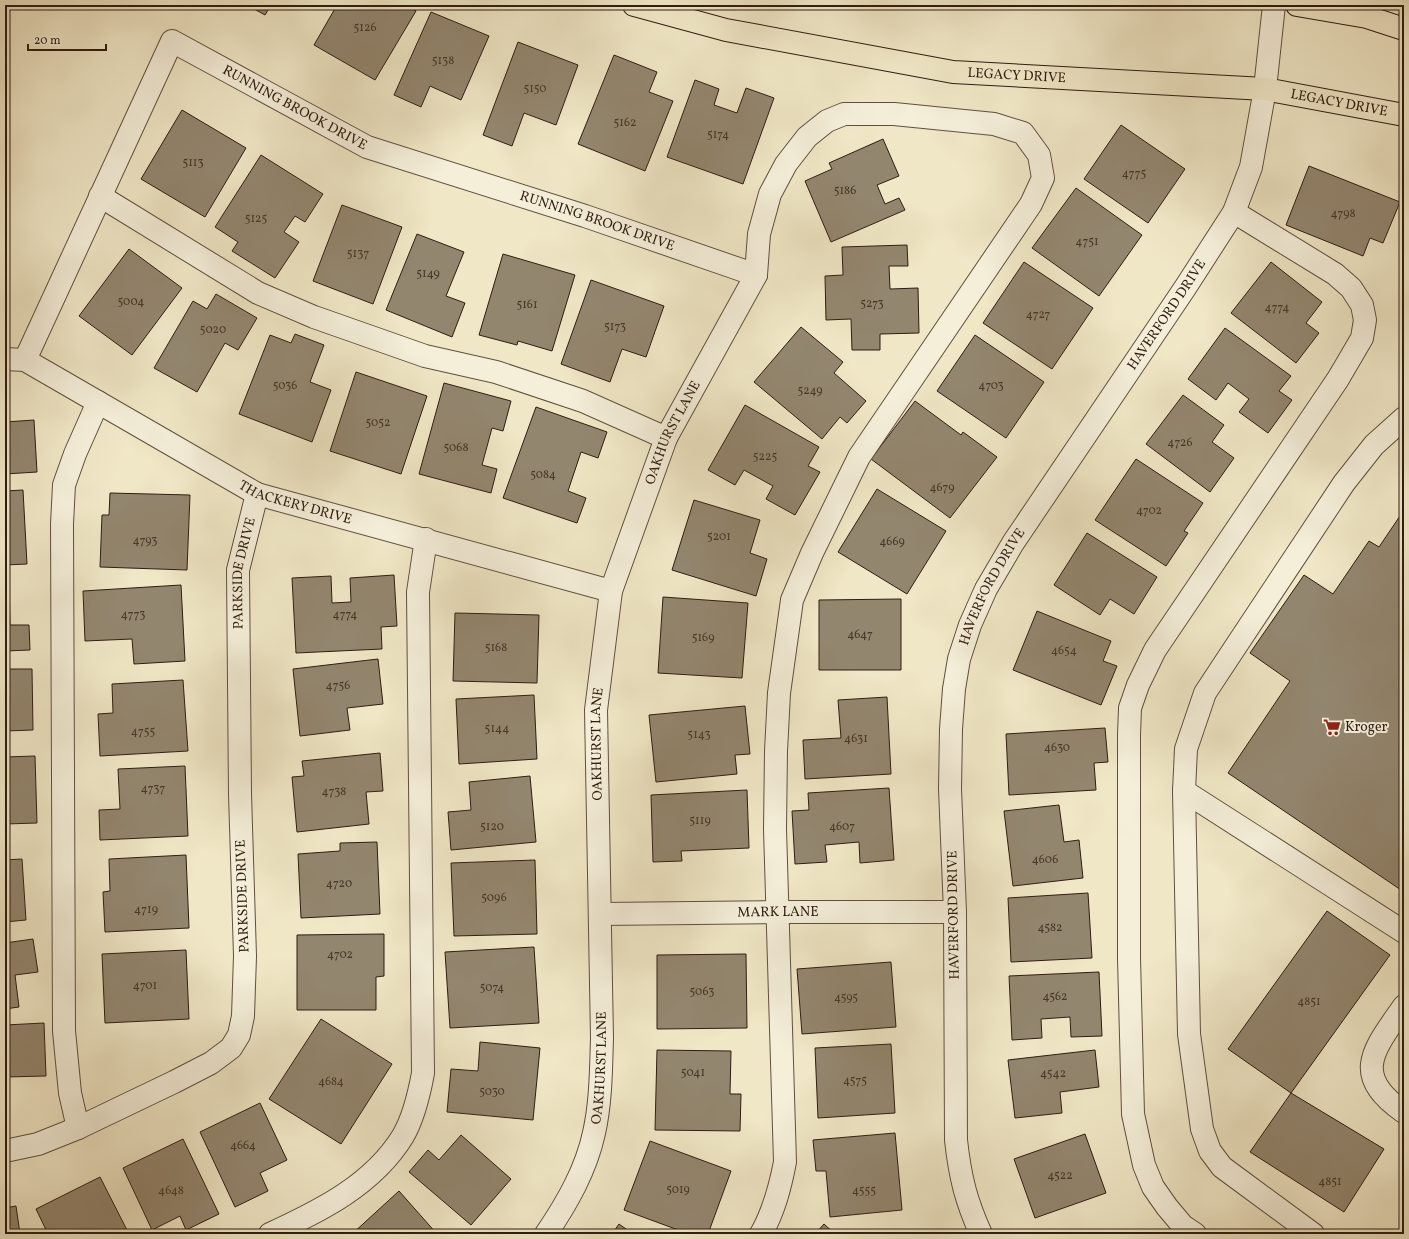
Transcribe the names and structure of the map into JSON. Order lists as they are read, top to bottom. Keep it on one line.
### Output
{"streets":{"main road":["LEGACY DRIVE"],"street":["RUNNING BROOK DRIVE","HAVERFORD DRIVE","OAKHURST LANE","THACKERY DRIVE","PARKSIDE DRIVE","MARK LANE"]},"crossings":[["LEGACY DRIVE","HAVERFORD DRIVE"],["RUNNING BROOK DRIVE","OAKHURST LANE"],["RUNNING BROOK DRIVE","THACKERY DRIVE"],["HAVERFORD DRIVE","MARK LANE"],["OAKHURST LANE","THACKERY DRIVE"],["OAKHURST LANE","MARK LANE"],["THACKERY DRIVE","PARKSIDE DRIVE"]],"places":{"supermarket":["Kroger"]},"house_numbers":["5126","5138","5150","5162","5174","5113","4775","5186","4798","5125","4751","5137","5149","5004","5273","5161","4774","4727","5173","5020","5036","4703","5249","5052","4726","5068","5225","5084","4679","4702","5201","4793","4669","4773","4774","4647","5169","5168","4654","4756","5144","4755","5143","4631","4630","4737","4738","5119","5120","4607","4606","4720","5096","4719","4582","4702","4701","5074","5063","4562","4595","4851","5041","4542","4575","4684","5030","4664","4522","4851","5019","4648","4555"],"scale_bar":"20 m"}
